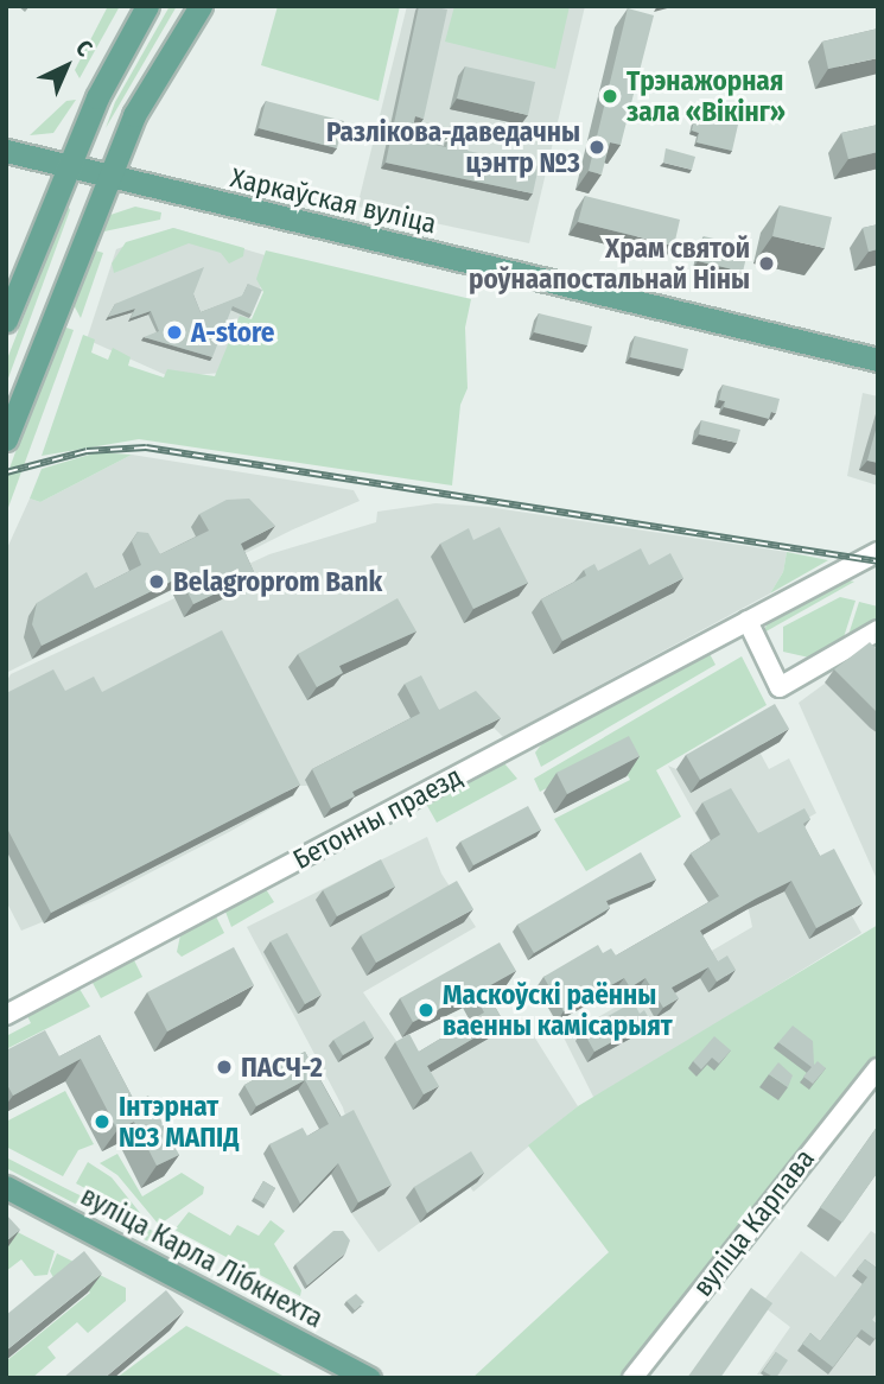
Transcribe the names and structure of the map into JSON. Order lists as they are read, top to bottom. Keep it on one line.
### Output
{"streets":{"main road":["Харкаўская вуліца","вуліца Карла Лібкнехта"],"street":["Бетонны праезд","вуліца Карпава"]},"places":["Трэнажорная зала «Вікінг»","Разлікова-даведачны цэнтр №3","Храм святой роўнаапостальнай Ніны","А-store","Belagroprom Bank","Маскоўскі раённы ваенны камісарыят","ПАСЧ-2","Інтэрнат №3 МАПІД"],"north":"top right"}
